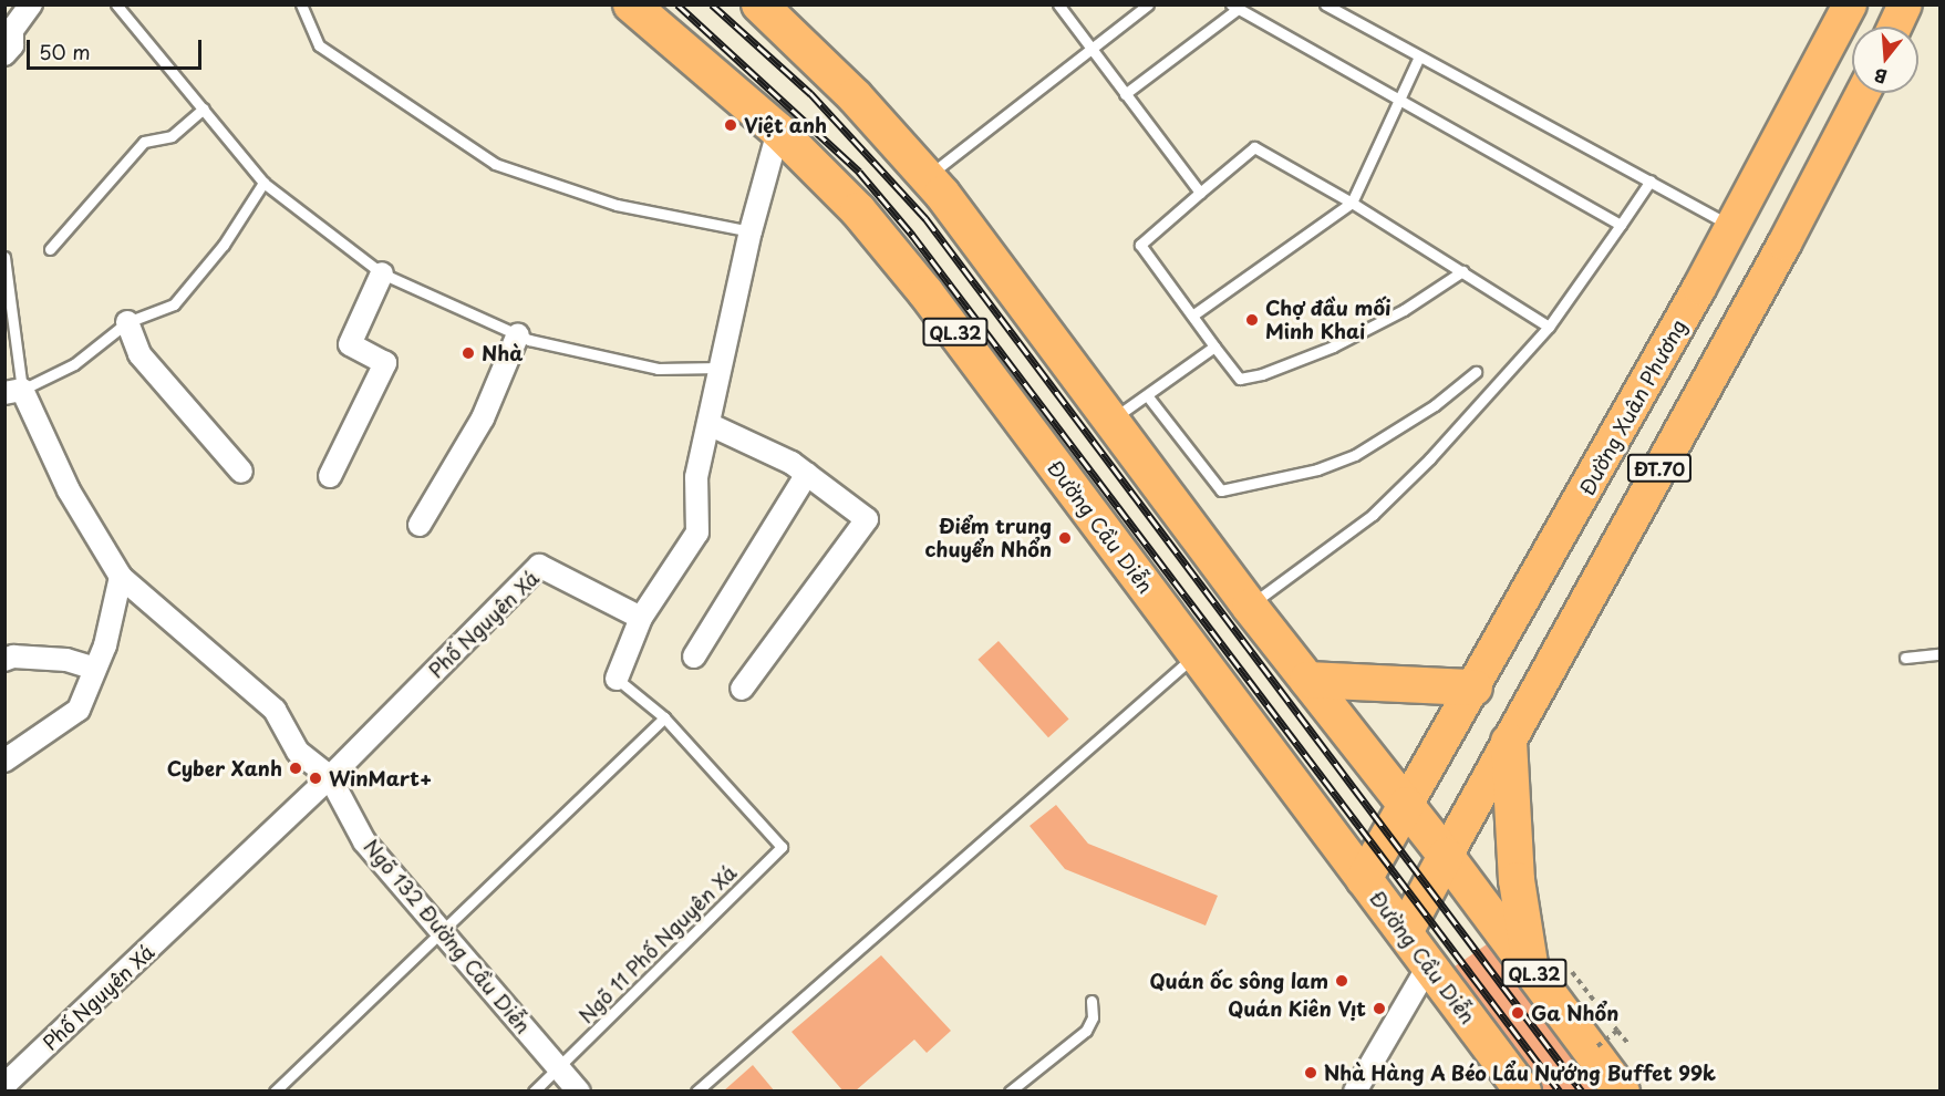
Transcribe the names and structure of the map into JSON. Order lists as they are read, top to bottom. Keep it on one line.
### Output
{"streets":{"highway":["QL.32","ĐT.70","Đường Cầu Diễn"],"main road":["Đường Xuân Phương"],"street":["Phố Nguyên Xá","Ngõ 132 Đường Cầu Diễn"],"lane":["Ngõ 11 Phố Nguyên Xá"]},"crossings":[["QL.32","Đường Xuân Phương"],["QL.32","ĐT.70"],["Đường Xuân Phương","ĐT.70"],["ĐT.70","Đường Cầu Diễn"],["Phố Nguyên Xá","Ngõ 132 Đường Cầu Diễn"],["Ngõ 132 Đường Cầu Diễn","Ngõ 11 Phố Nguyên Xá"]],"places":["Việt anh","Chợ đầu mối Minh Khai","Nhà","Điểm trung chuyển Nhổn","Cyber Xanh","WinMart+","Quán ốc sông lam","Quán Kiên Vịt","Ga Nhổn","Nhà Hàng A Béo Lẩu Nướng Buffet 99k"],"scale_bar":"50 m","north":"bottom"}
